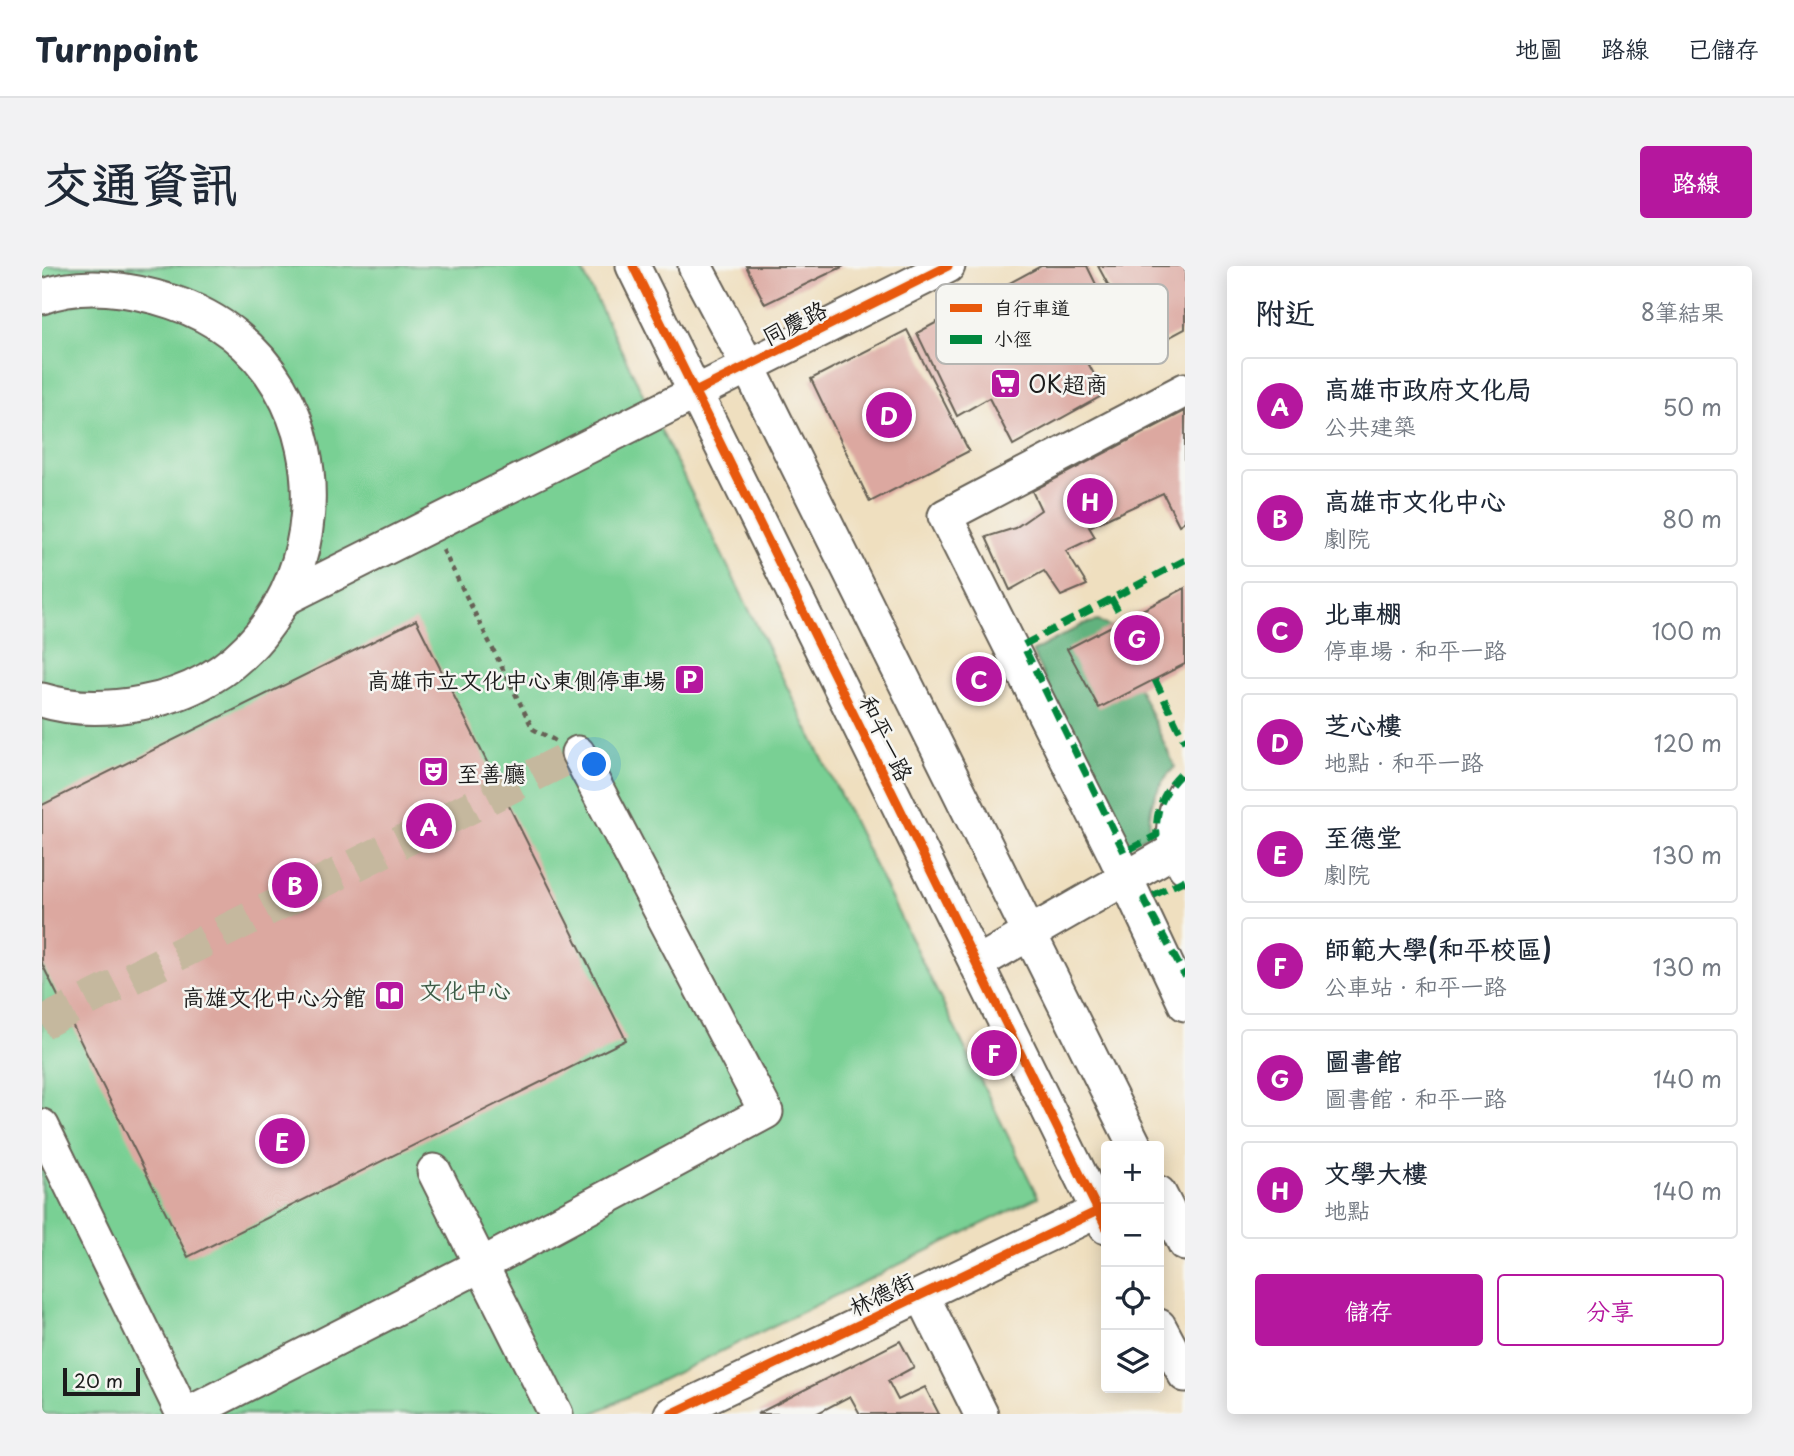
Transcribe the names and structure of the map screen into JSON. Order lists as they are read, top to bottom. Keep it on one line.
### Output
{"streets":{"street":["同慶路","和平一路","林德街"]},"crossings":[["同慶路","和平一路"]],"parks":["文化中心"],"places":{"supermarket":["OK超商"],"parking":["高雄市立文化中心東側停車場"],"theatre":["至善廳"],"library":["高雄文化中心分館"]},"legend":["自行車道","小徑"],"scale_bar":"20 m","page":{"header":"Turnpoint","nav":["地圖","路線","已儲存"],"title":"交通資訊","buttons":["路線",["儲存","分享"]],"heading":["附近","8筆結果"],"list":[{"mark":"A","name":"高雄市政府文化局","note":"公共建築","value":"50 m"},{"mark":"B","name":"高雄市文化中心","note":"劇院","value":"80 m"},{"mark":"C","name":"北車棚","note":"停車場 · 和平一路","value":"100 m"},{"mark":"D","name":"芝心樓","note":"地點 · 和平一路","value":"120 m"},{"mark":"E","name":"至德堂","note":"劇院","value":"130 m"},{"mark":"F","name":"師範大學(和平校區)","note":"公車站 · 和平一路","value":"130 m"},{"mark":"G","name":"圖書館","note":"圖書館 · 和平一路","value":"140 m"},{"mark":"H","name":"文學大樓","note":"地點","value":"140 m"}],"pins":["D","H","G","C","A","B","F","E"],"map_buttons":["+","−"],"scale":"20 m"}}
